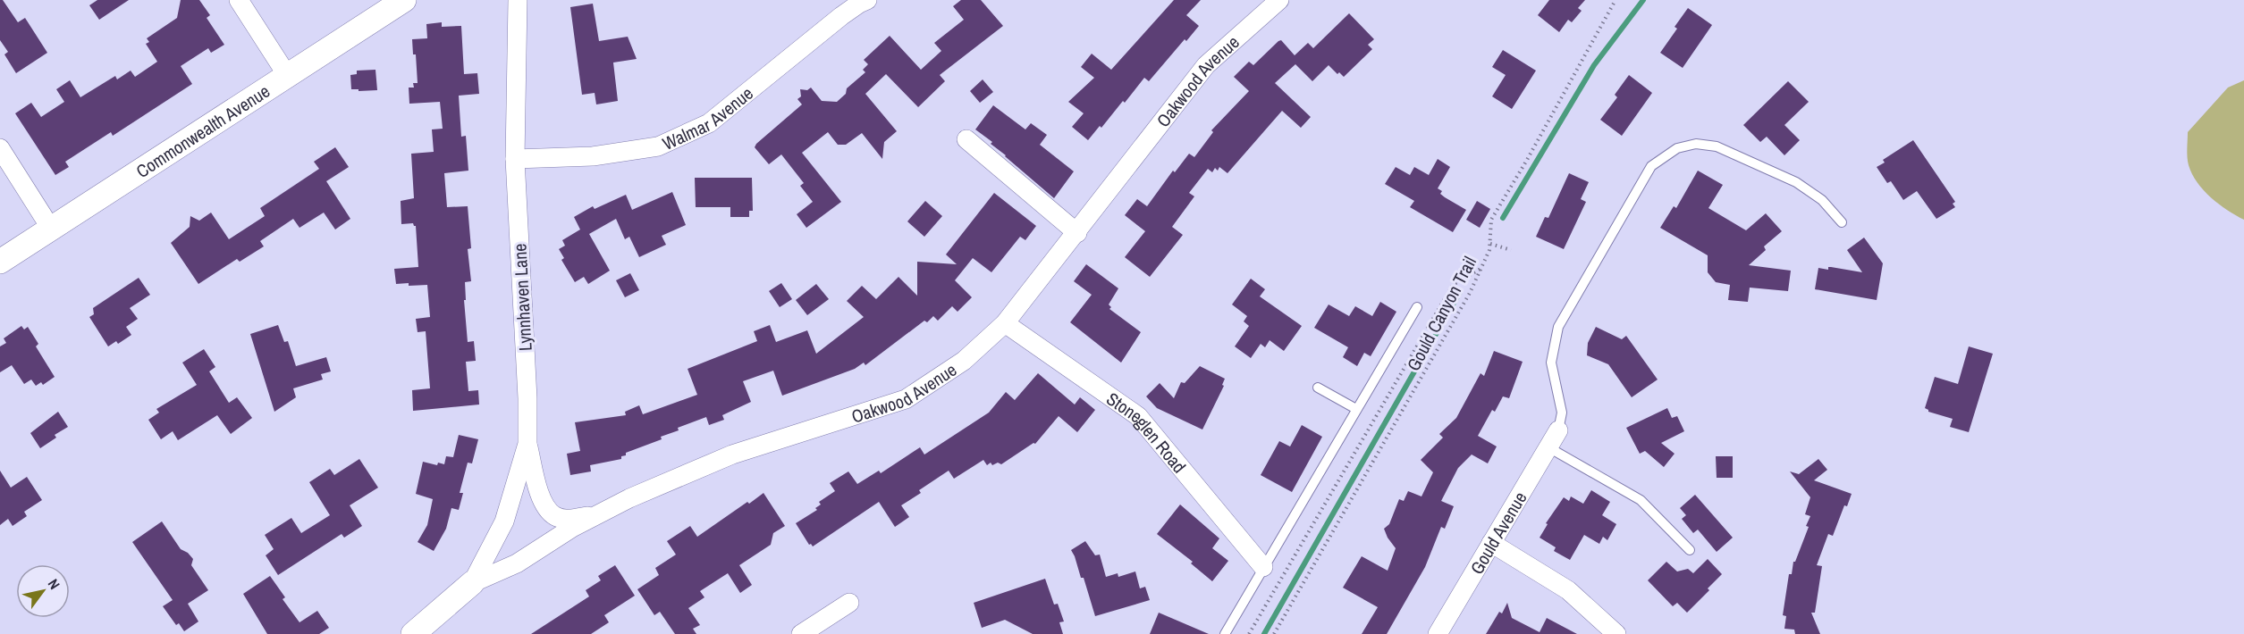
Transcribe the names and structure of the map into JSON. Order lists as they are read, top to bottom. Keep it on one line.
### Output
{"streets":{"street":["Oakwood Avenue","Walmar Avenue","Commonwealth Avenue","Lynnhaven Lane","Stoneglen Road","Gould Avenue"],"path":["Gould Canyon Trail"]},"crossings":[["Oakwood Avenue","Lynnhaven Lane"],["Oakwood Avenue","Stoneglen Road"],["Walmar Avenue","Lynnhaven Lane"]],"north":"top right"}
